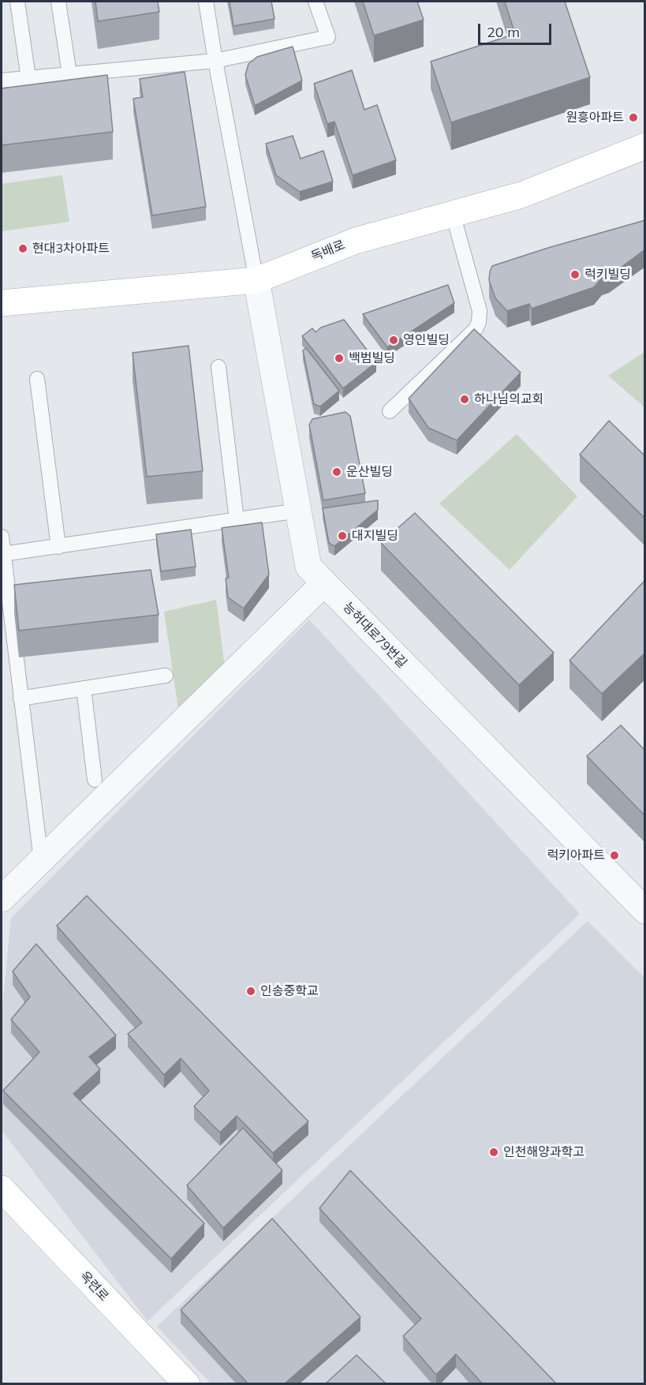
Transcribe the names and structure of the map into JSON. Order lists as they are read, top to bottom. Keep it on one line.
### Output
{"streets":{"main road":["독배로","옥련로"],"street":["능허대로79번길"]},"crossings":[["독배로","능허대로79번길"]],"places":["원흥아파트","현대3차아파트","럭키빌딩","영인빌딩","백범빌딩","하나님의교회","운산빌딩","대지빌딩","럭키아파트","인송중학교","인천해양과학고"],"scale_bar":"20 m"}
